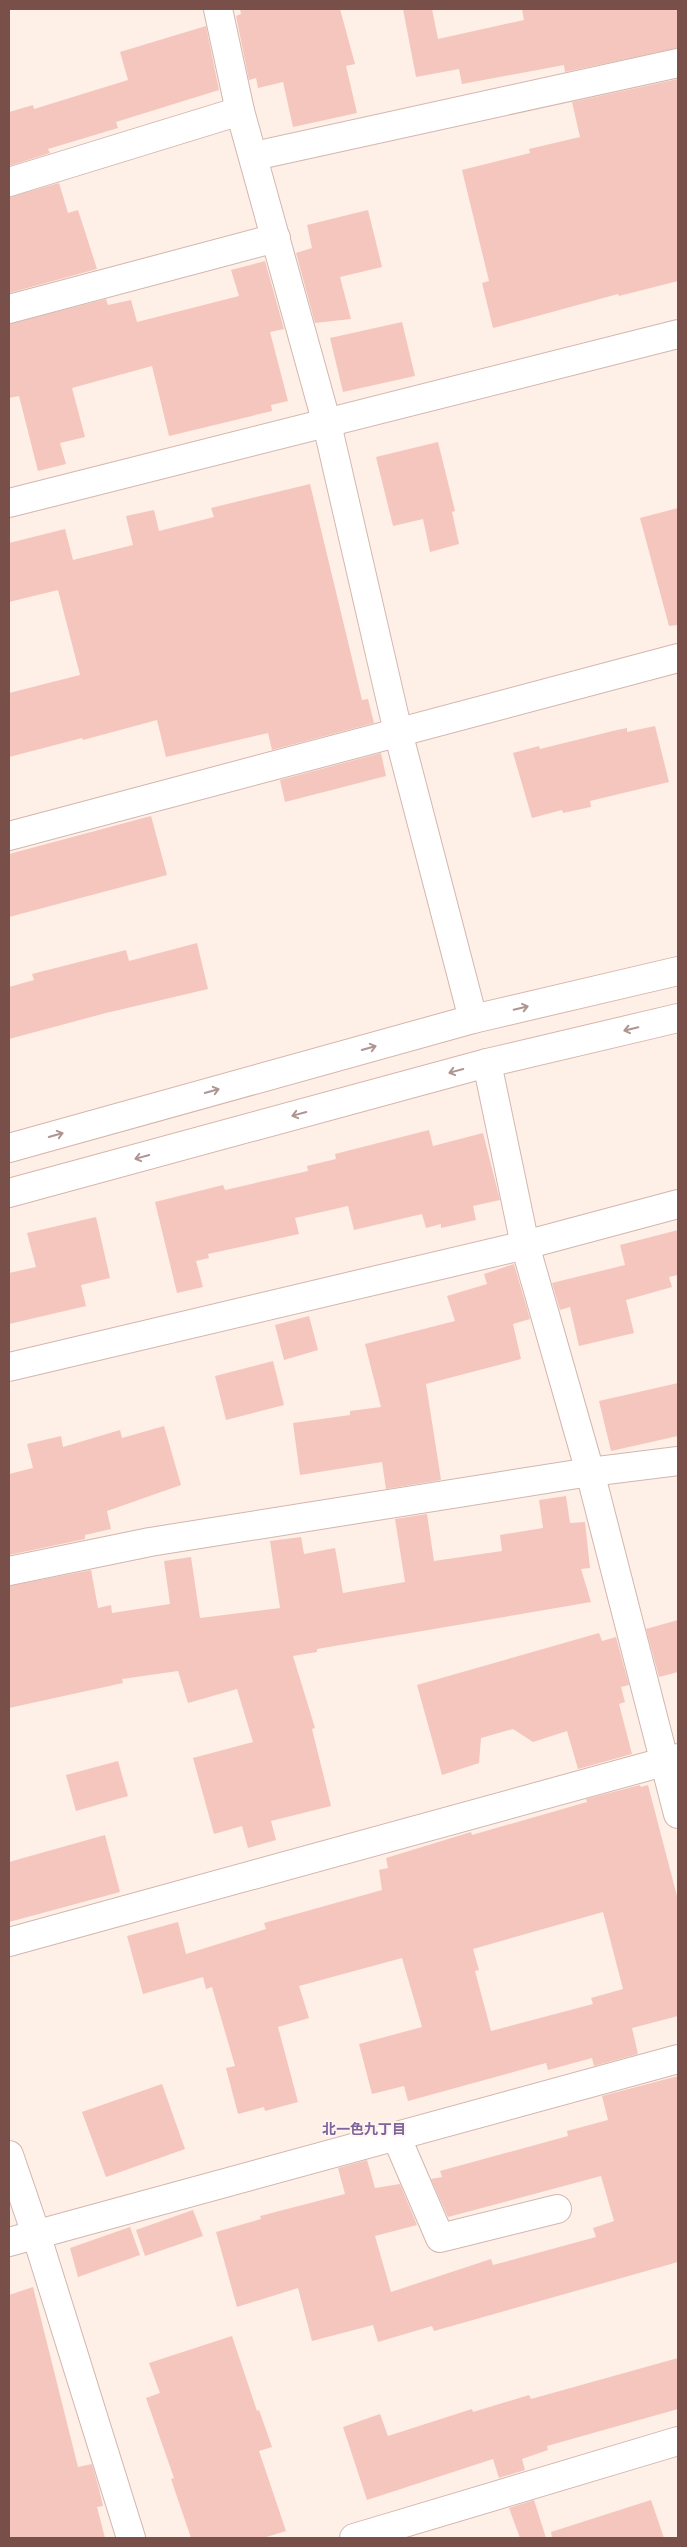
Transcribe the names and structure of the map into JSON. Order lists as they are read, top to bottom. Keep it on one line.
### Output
{"districts":["北一色九丁目"]}
